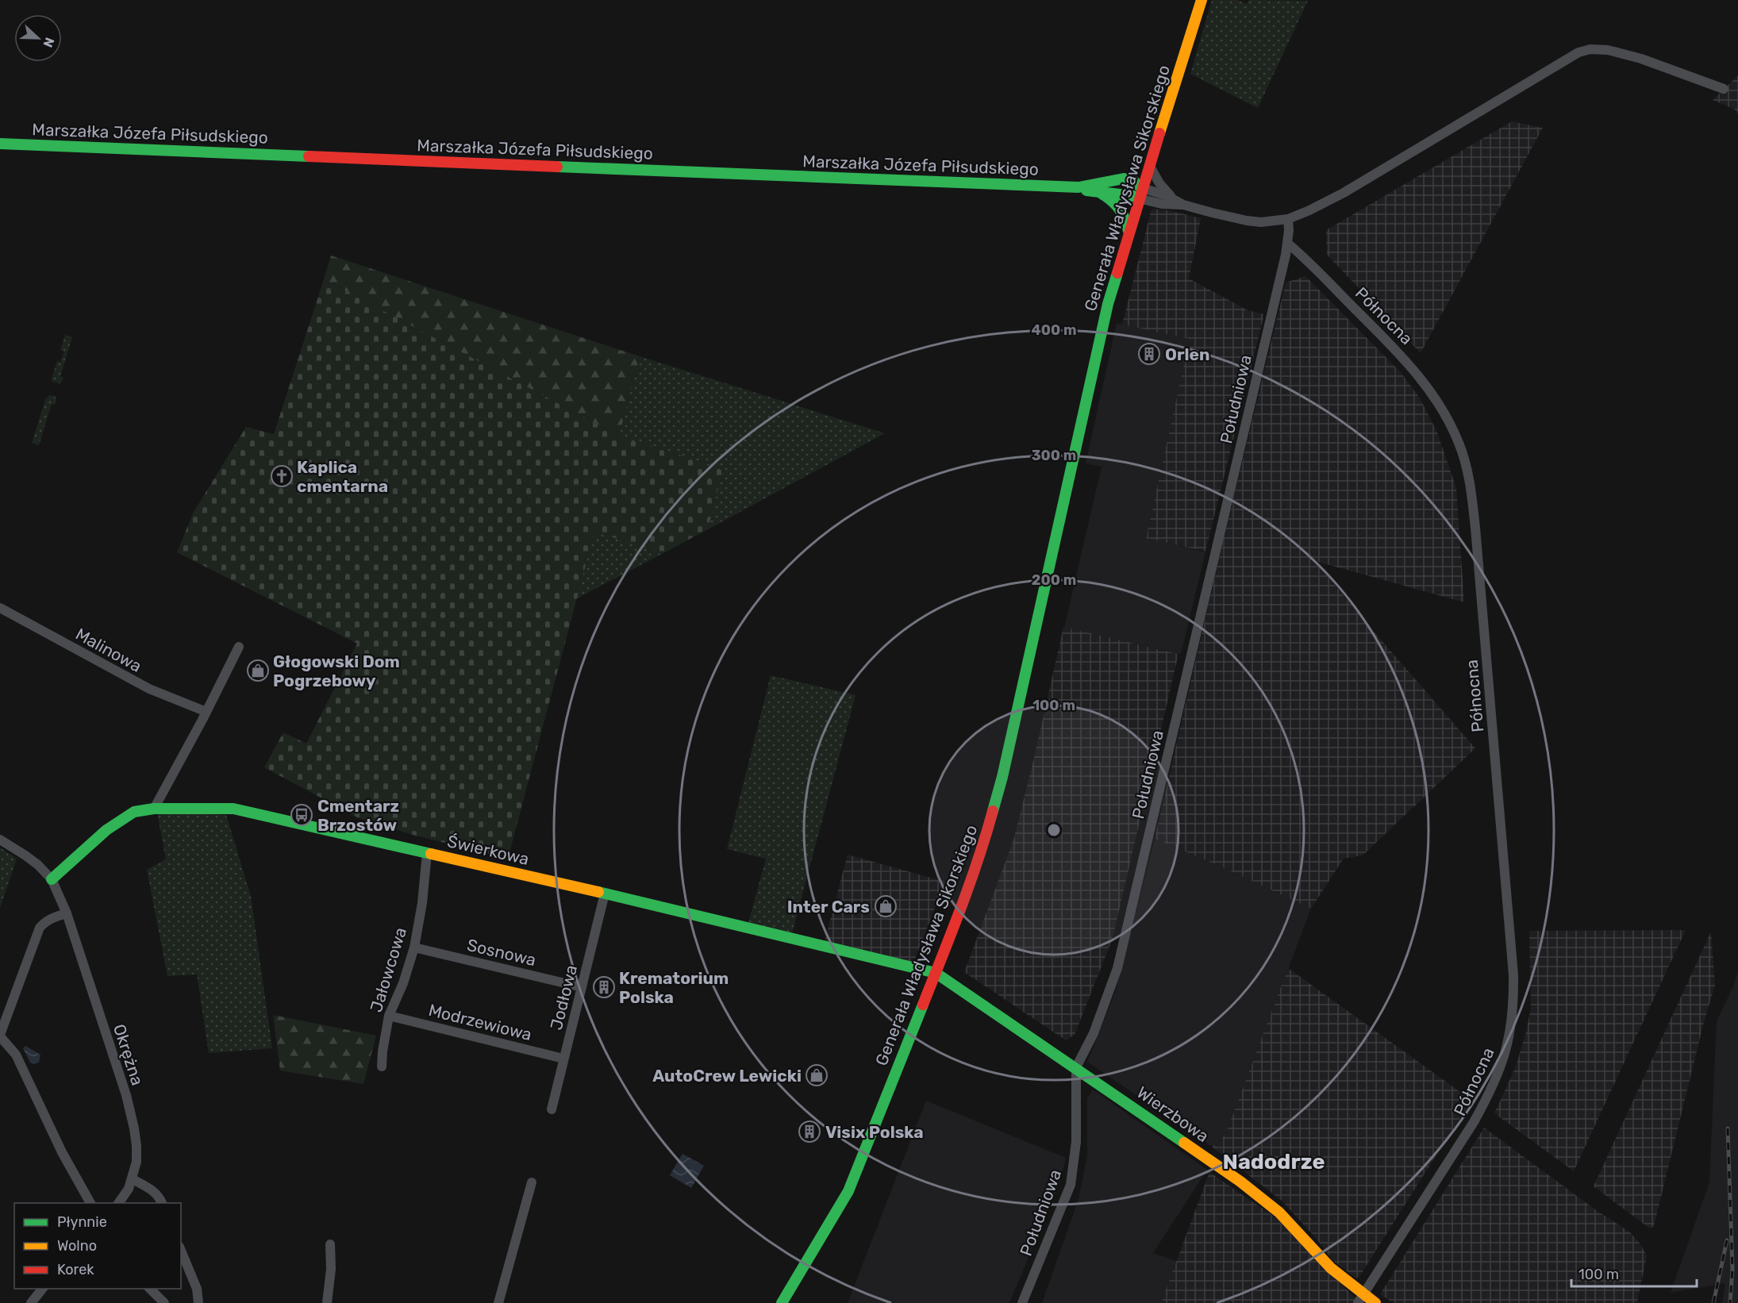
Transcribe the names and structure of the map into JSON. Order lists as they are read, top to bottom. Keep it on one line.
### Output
{"streets":{"street":["Marszałka Józefa Piłsudskiego","Generała Władysława Sikorskiego","Północna","Południowa","Malinowa","Świerkowa","Sosnowa","Jałowcowa","Jodłowa","Modrzewiowa","Okrężna","Wierzbowa"]},"crossings":[["Marszałka Józefa Piłsudskiego","Generała Władysława Sikorskiego"],["Generała Władysława Sikorskiego","Świerkowa"],["Generała Władysława Sikorskiego","Wierzbowa"],["Północna","Południowa"],["Północna","Wierzbowa"],["Południowa","Wierzbowa"],["Świerkowa","Jałowcowa"],["Świerkowa","Jodłowa"],["Świerkowa","Okrężna"],["Świerkowa","Wierzbowa"],["Sosnowa","Jałowcowa"],["Sosnowa","Jodłowa"],["Jałowcowa","Modrzewiowa"],["Jodłowa","Modrzewiowa"]],"districts":["Nadodrze"],"places":{"building":["Orlen","Krematorium Polska","Visix Polska"],"church":["Kaplica cmentarna"],"shop":["Głogowski Dom Pogrzebowy","Inter Cars","AutoCrew Lewicki"],"bus stop":["Cmentarz Brzostów"]},"legend":["Płynnie","Wolno","Korek"],"scale_bar":"100 m","north":"right","rings":["400 m","300 m","200 m","100 m"]}
